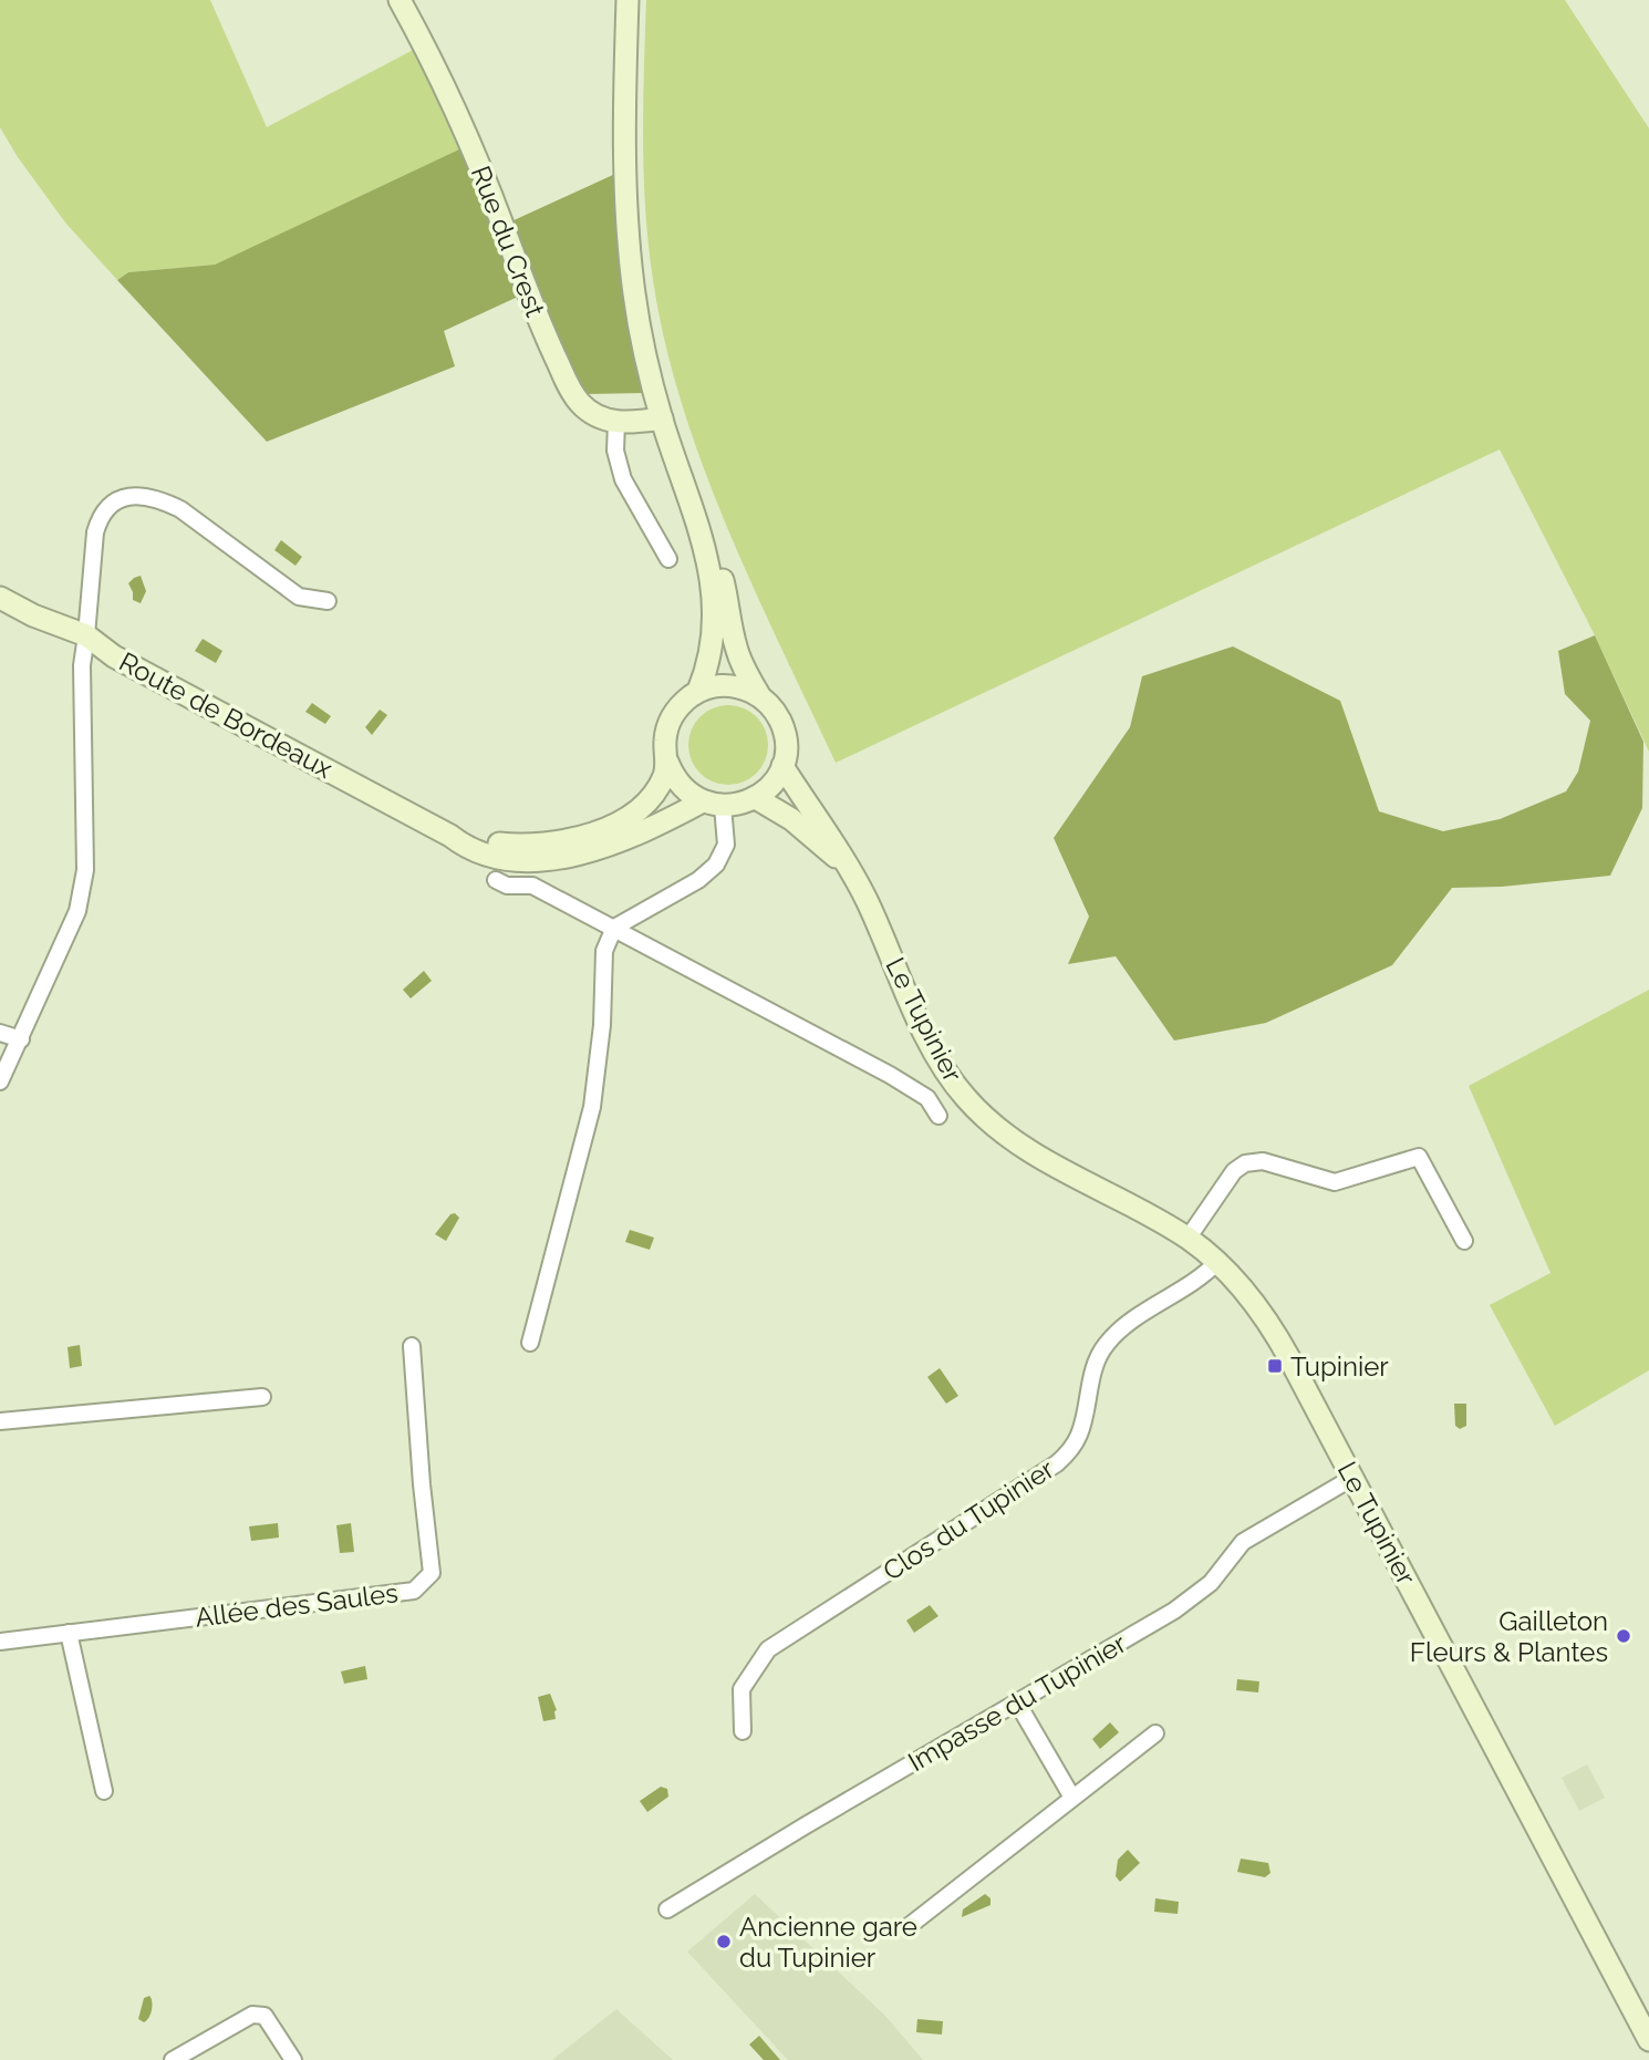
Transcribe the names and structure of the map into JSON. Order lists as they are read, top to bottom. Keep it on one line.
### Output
{"streets":{"main road":["Rue du Crest","Route de Bordeaux","Le Tupinier"],"street":["Clos du Tupinier","Allée des Saules","Impasse du Tupinier"]},"crossings":[["Route de Bordeaux","Le Tupinier"],["Le Tupinier","Clos du Tupinier"],["Le Tupinier","Impasse du Tupinier"]],"places":{"transit":["Tupinier"],"other":["Gailleton Fleurs & Plantes","Ancienne gare du Tupinier"]}}
